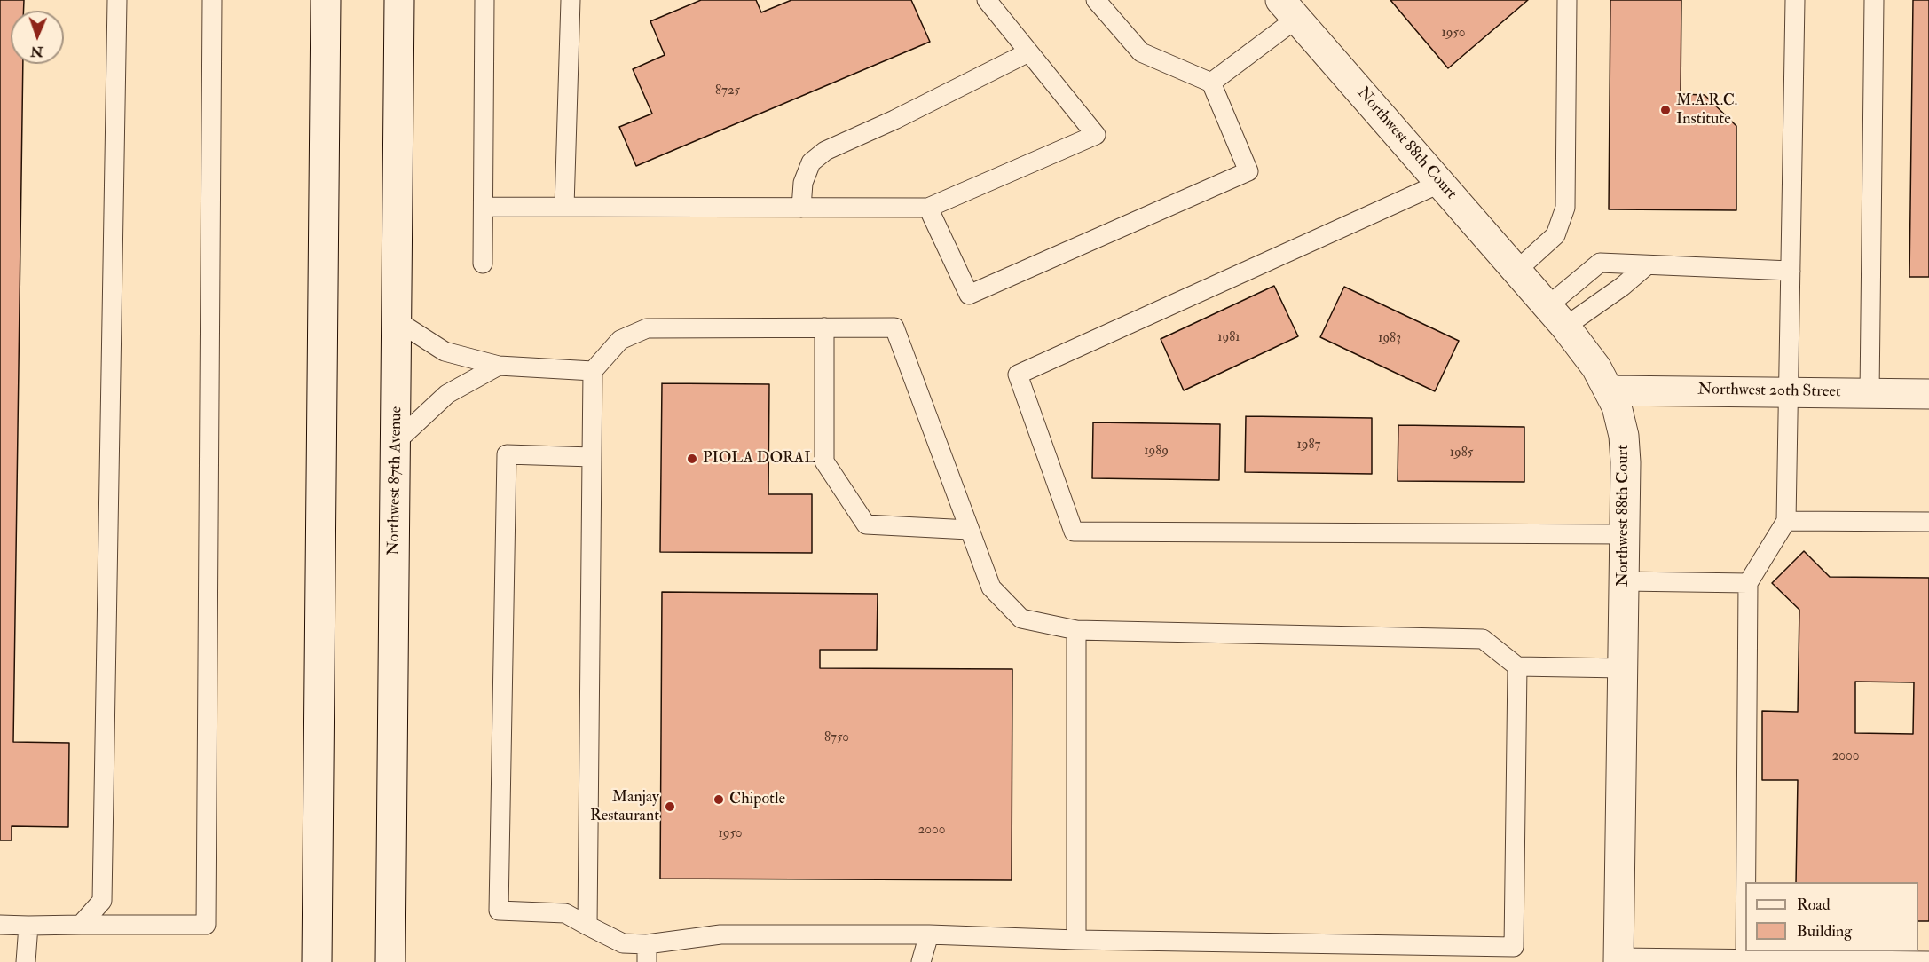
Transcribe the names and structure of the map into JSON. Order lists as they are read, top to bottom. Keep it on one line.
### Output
{"streets":{"main road":["Northwest 88th Court","Northwest 20th Street","Northwest 87th Avenue"]},"crossings":[["Northwest 88th Court","Northwest 20th Street"]],"places":["M.A.R.C. Institute","PIOLA DORAL","Chipotle","Manjay Restaurant"],"house_numbers":["1950","8725","1981","1983","1987","1989","1985","8750","2000","2000","1950"],"legend":["Road","Building"],"north":"bottom"}
